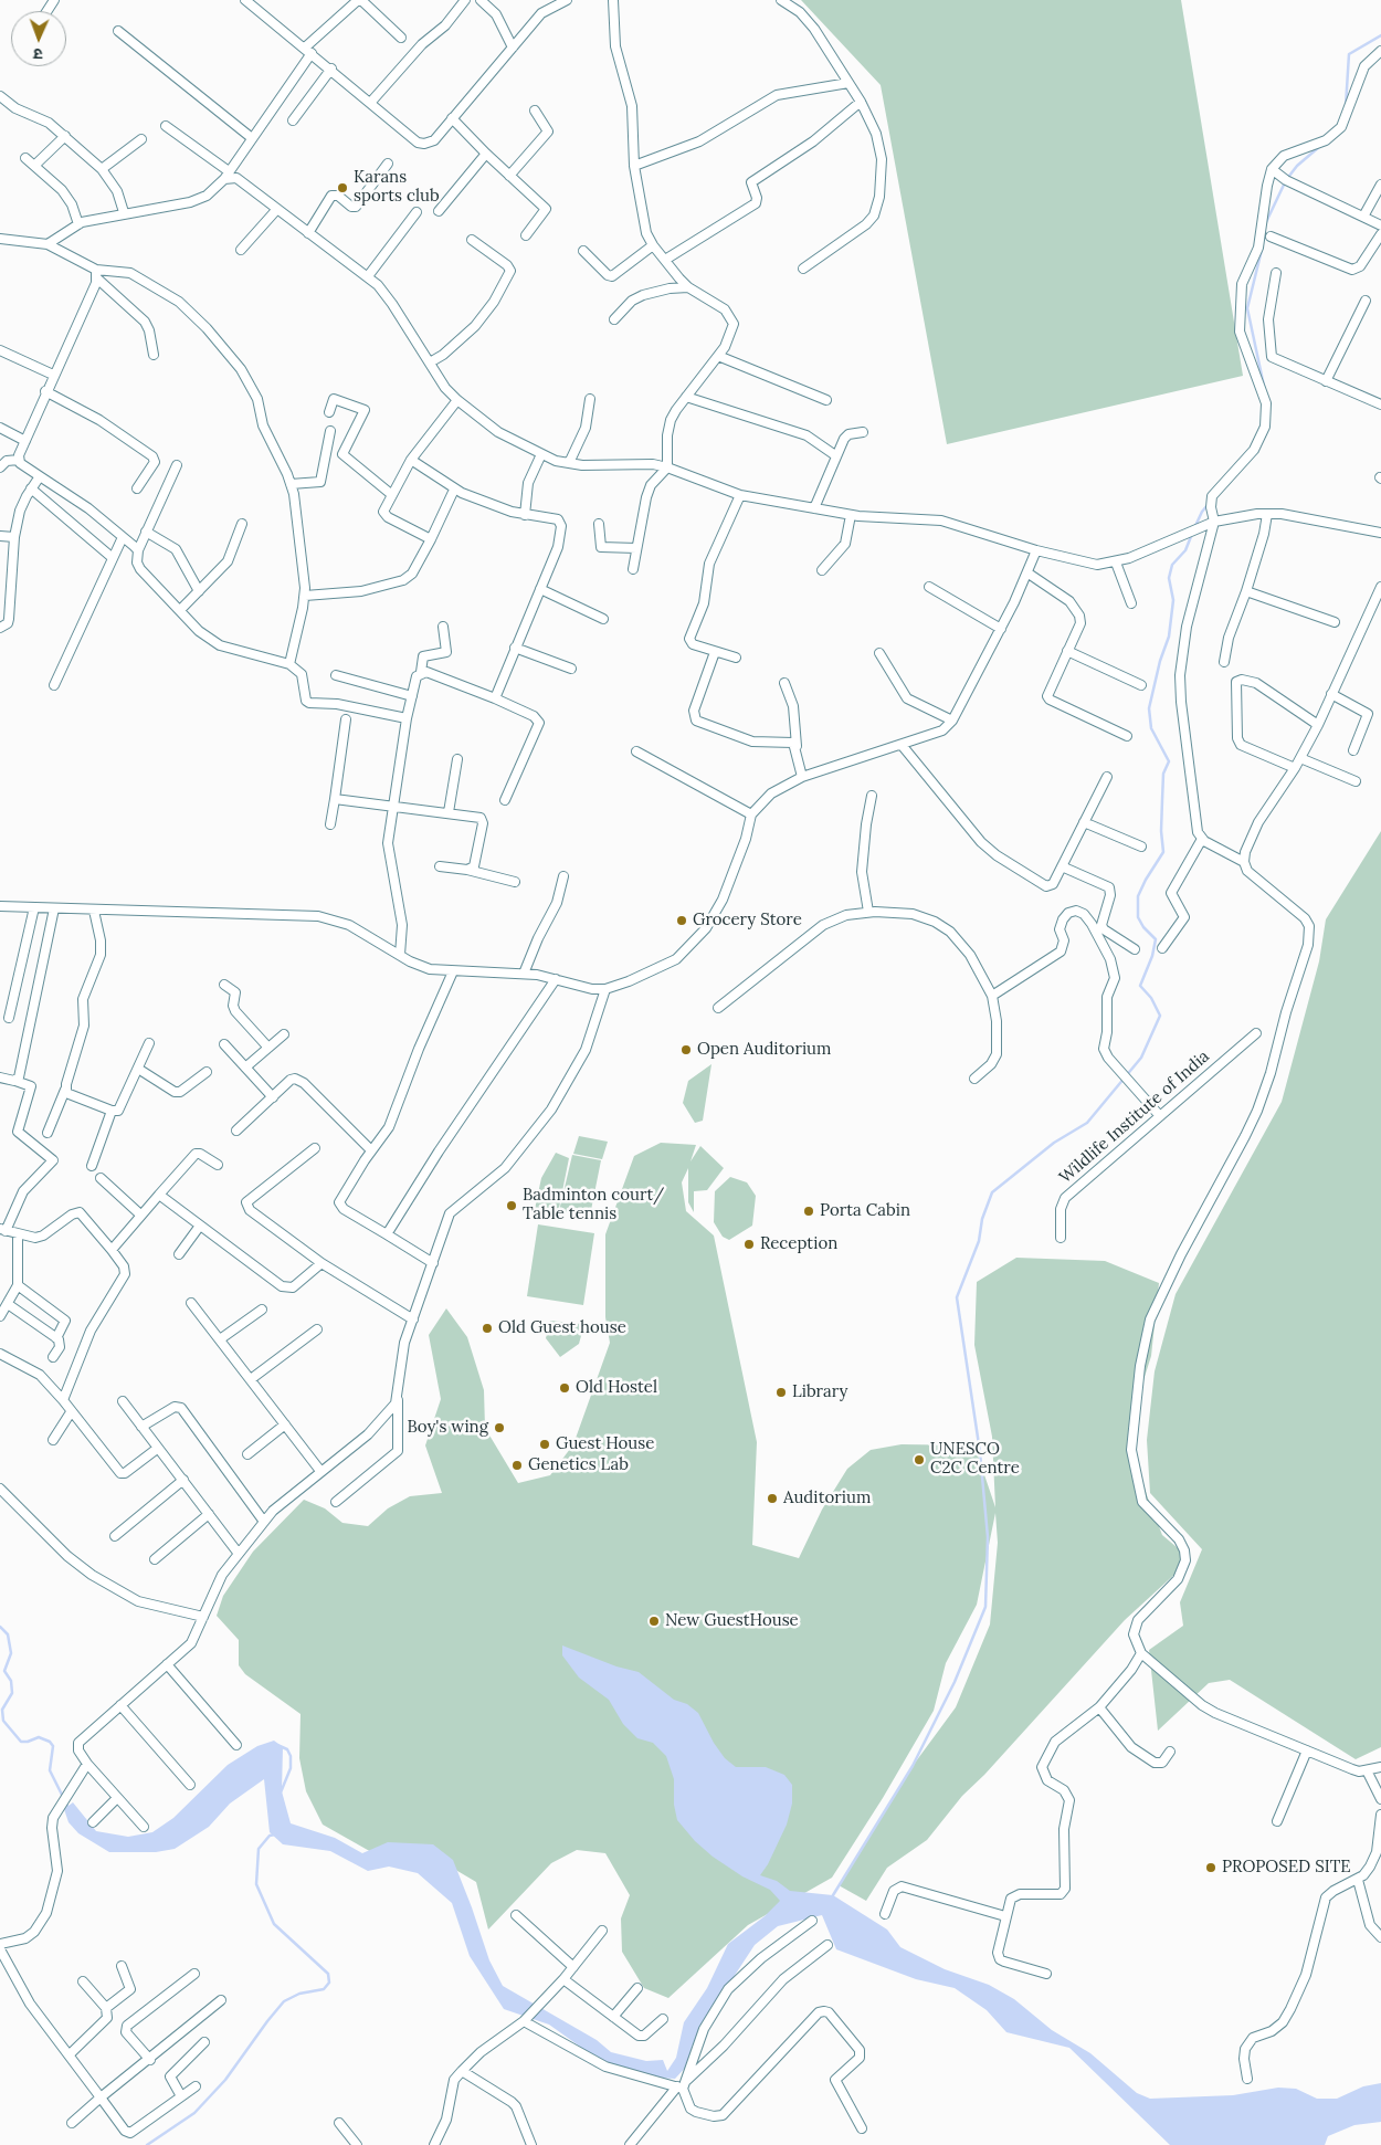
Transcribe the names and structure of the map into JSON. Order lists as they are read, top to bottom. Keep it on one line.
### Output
{"streets":{"street":["Wildlife Institute of India"]},"places":["Karans sports club","Grocery Store","Open Auditorium","Badminton court/ Table tennis","Porta Cabin","Reception","Old Guest house","Old Hostel","Library","Boy's wing","Guest House","UNESCO C2C Centre","Genetics Lab","Auditorium","New GuestHouse","PROPOSED SITE"],"north":"bottom"}
